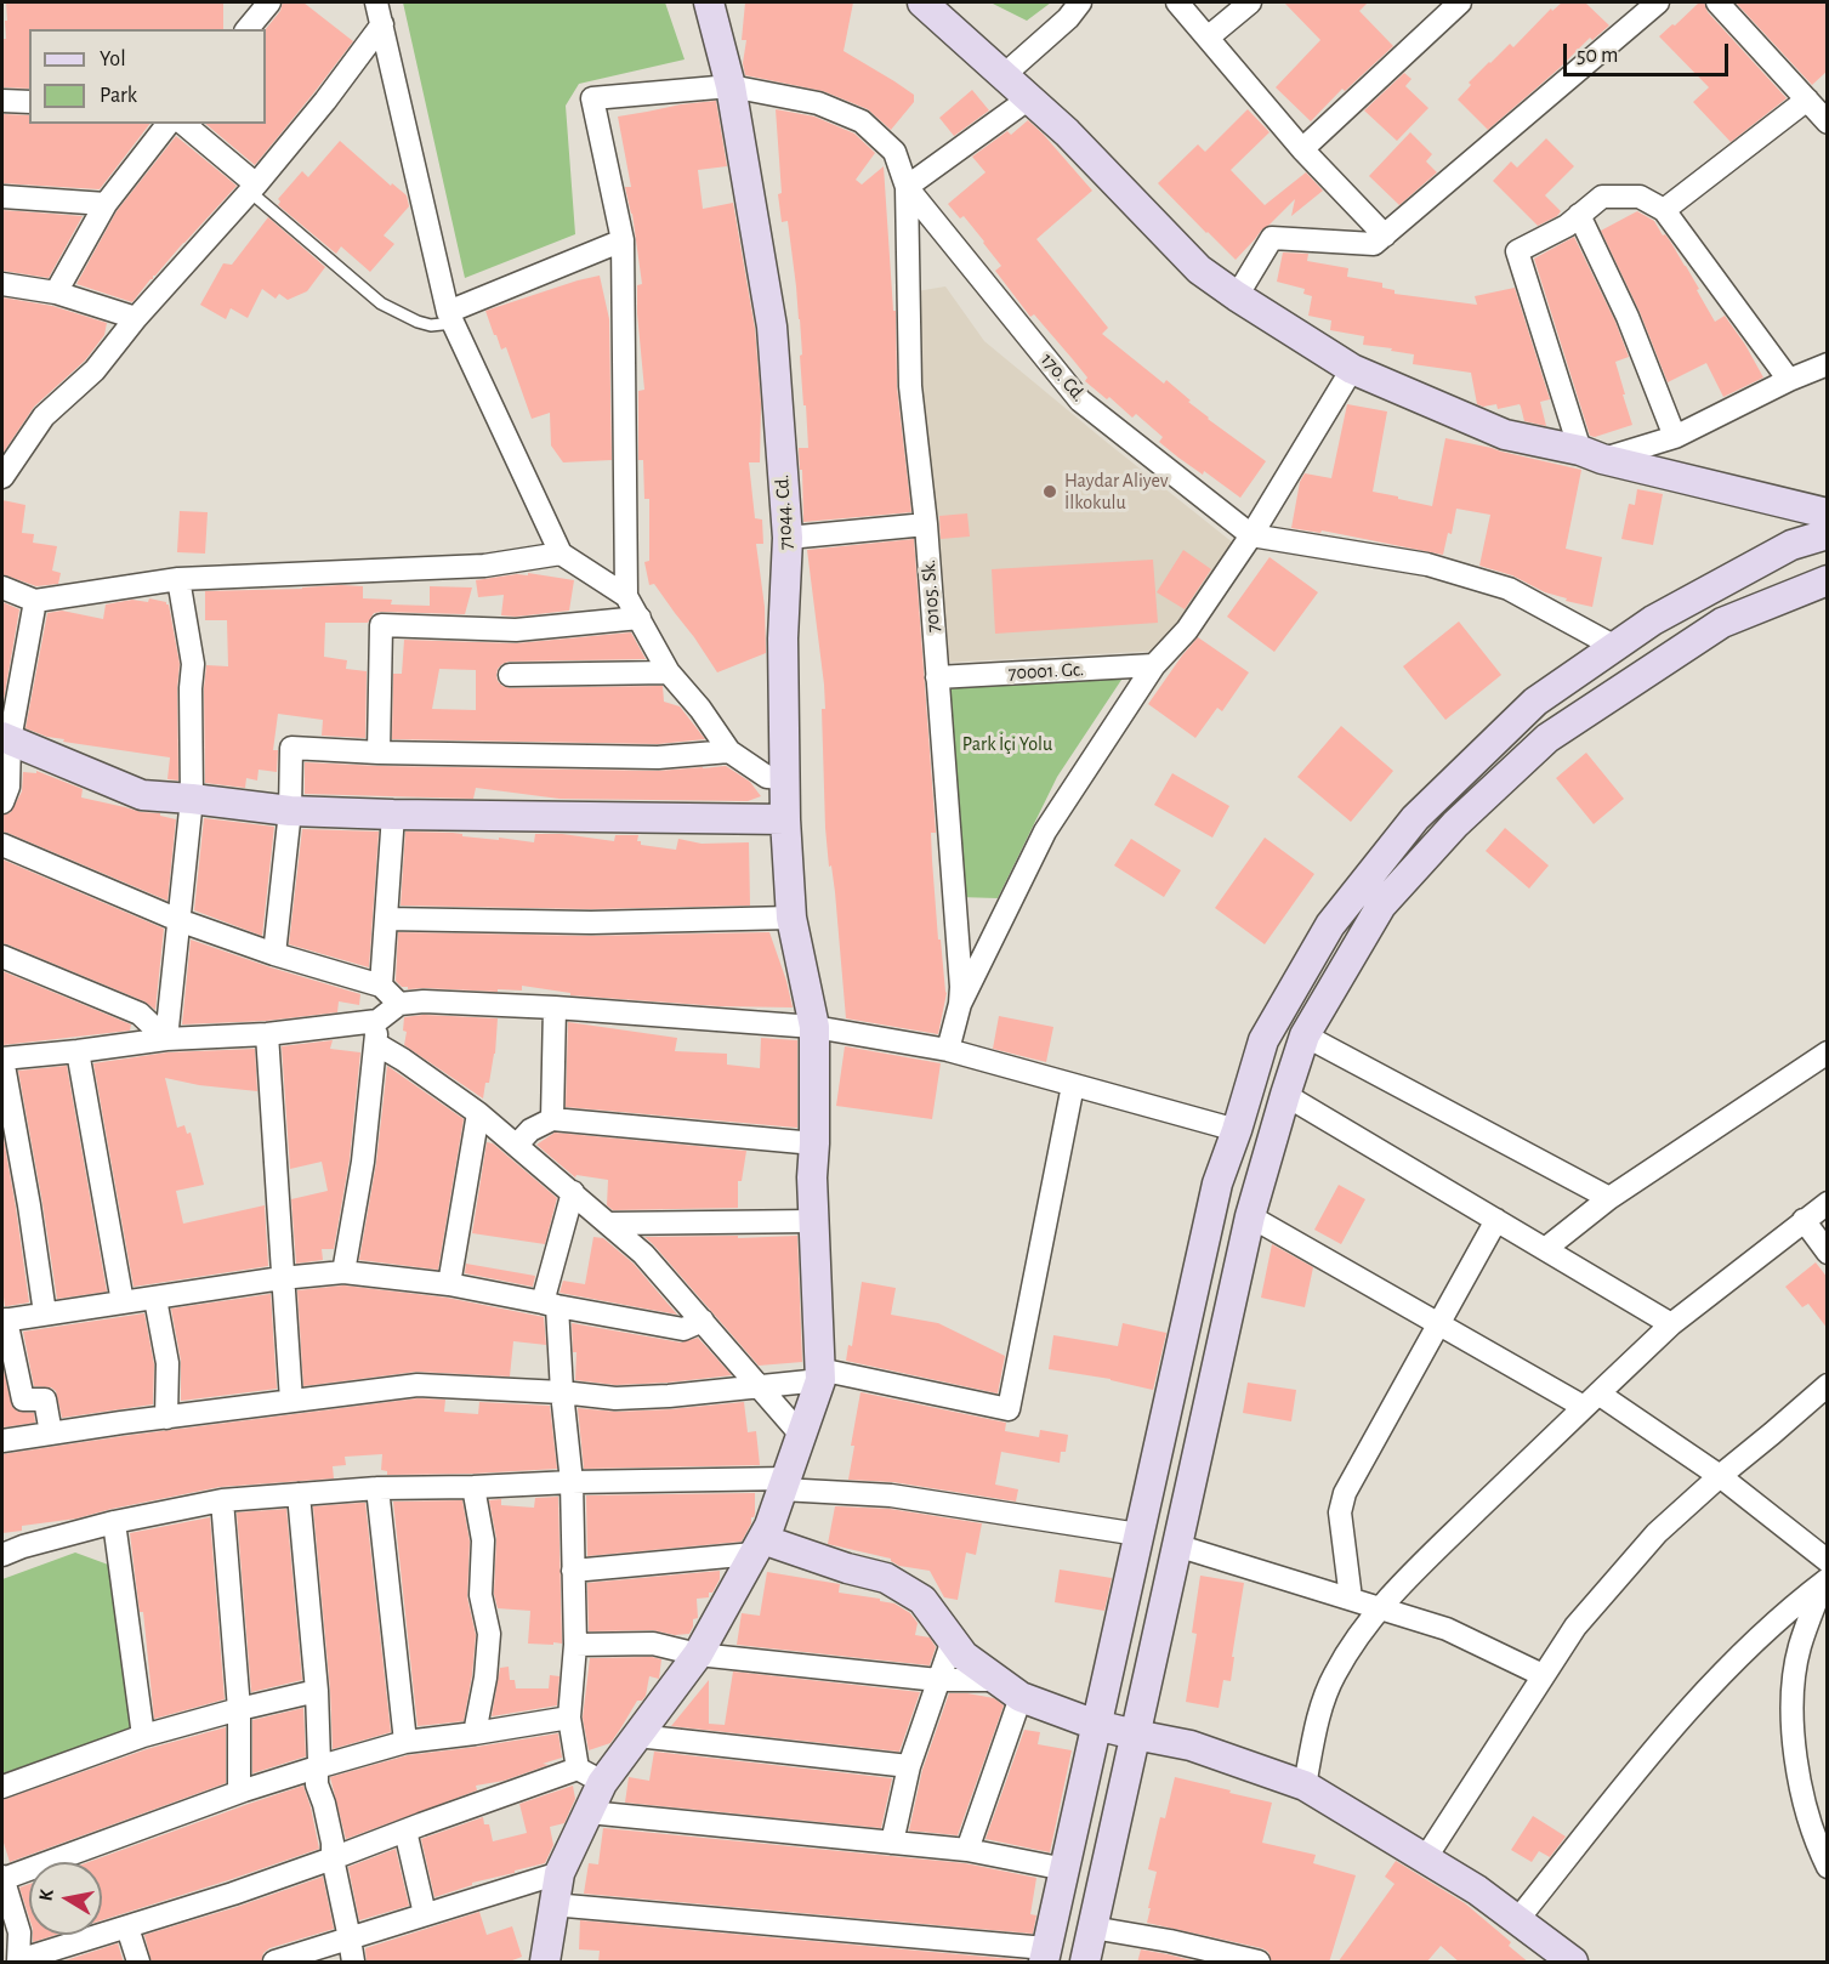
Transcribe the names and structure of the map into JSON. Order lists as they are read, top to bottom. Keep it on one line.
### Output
{"streets":{"street":["170. Cd.","71044. Cd.","70105. Sk.","70001. Gc."]},"crossings":[["170. Cd.","70105. Sk."],["70105. Sk.","70001. Gc."]],"parks":["Park İçi Yolu"],"places":["Haydar Aliyev İlkokulu"],"legend":["Yol","Park"],"scale_bar":"50 m","north":"left"}
